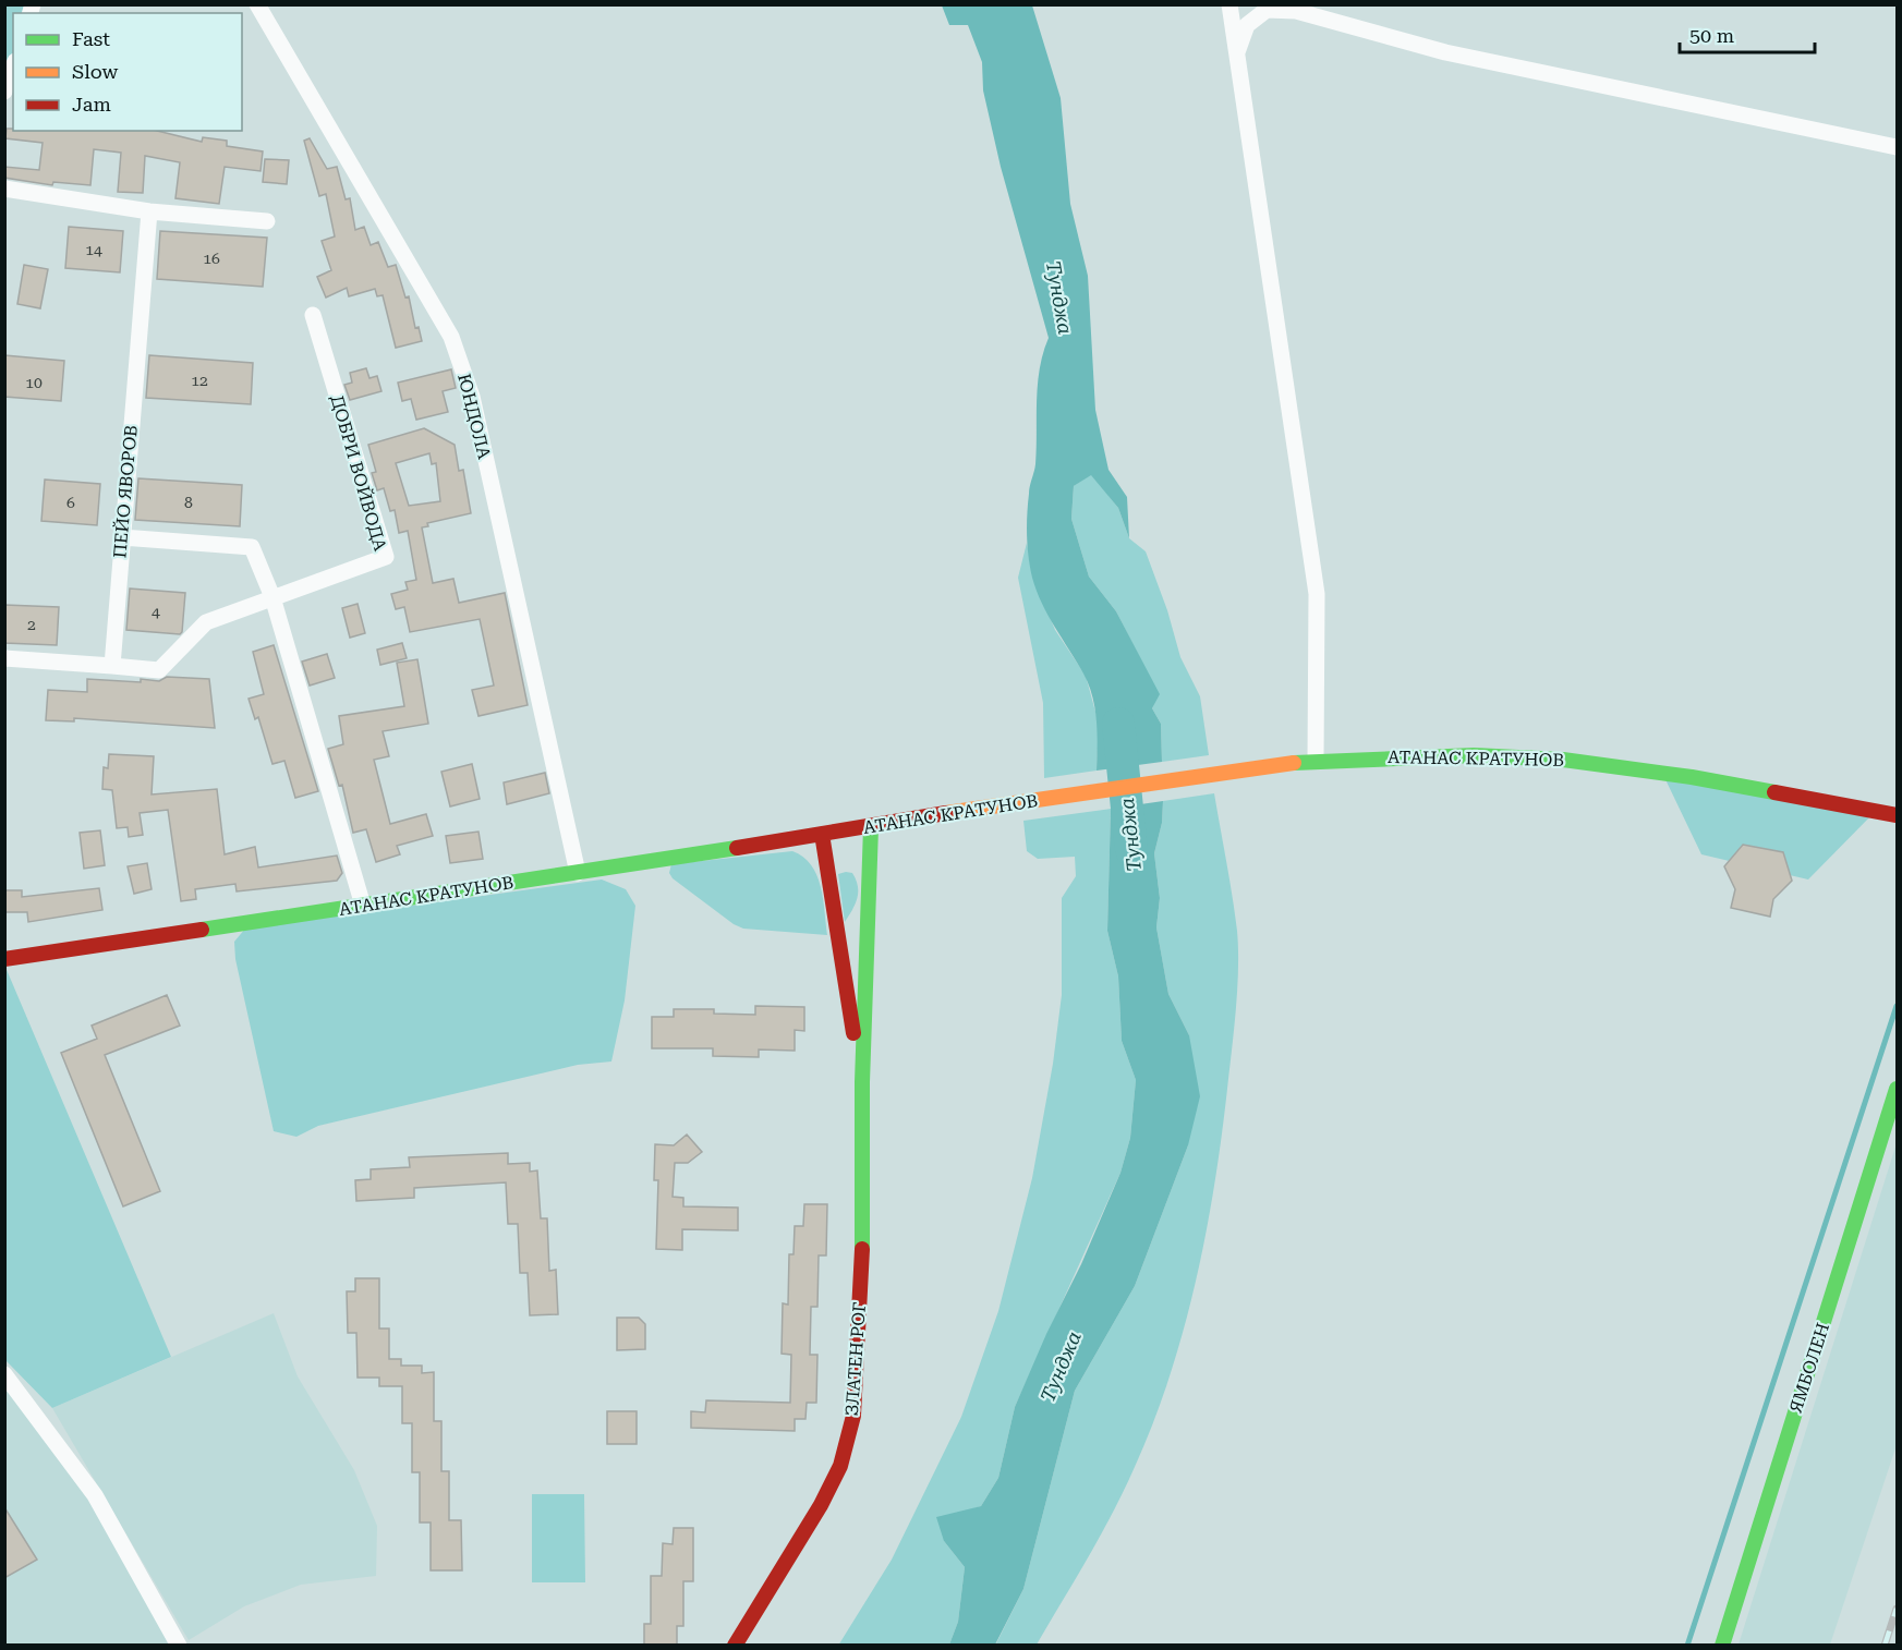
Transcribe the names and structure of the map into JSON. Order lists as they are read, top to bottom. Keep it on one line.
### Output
{"streets":{"main road":["АТАНАС КРАТУНОВ","ЗЛАТЕН РОГ","ЯМБОЛЕН"],"street":["ЮНДОЛА","ДОБРИ ВОЙВОДА","ПЕЙО ЯВОРОВ"]},"crossings":[["ЮНДОЛА","АТАНАС КРАТУНОВ"],["ДОБРИ ВОЙВОДА","ПЕЙО ЯВОРОВ"],["АТАНАС КРАТУНОВ","ЗЛАТЕН РОГ"]],"water":["Тунджа"],"house_numbers":["14","16","12","10","6","8","4","2"],"legend":["Fast","Slow","Jam"],"scale_bar":"50 m"}
